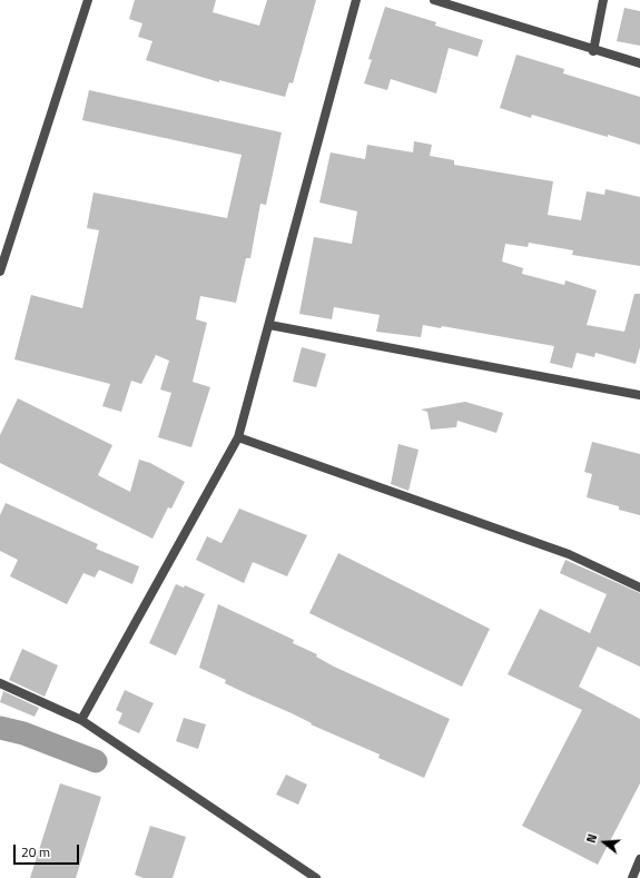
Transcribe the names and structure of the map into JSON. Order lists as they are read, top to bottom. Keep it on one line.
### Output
{"scale_bar":"20 m","north":"left"}
